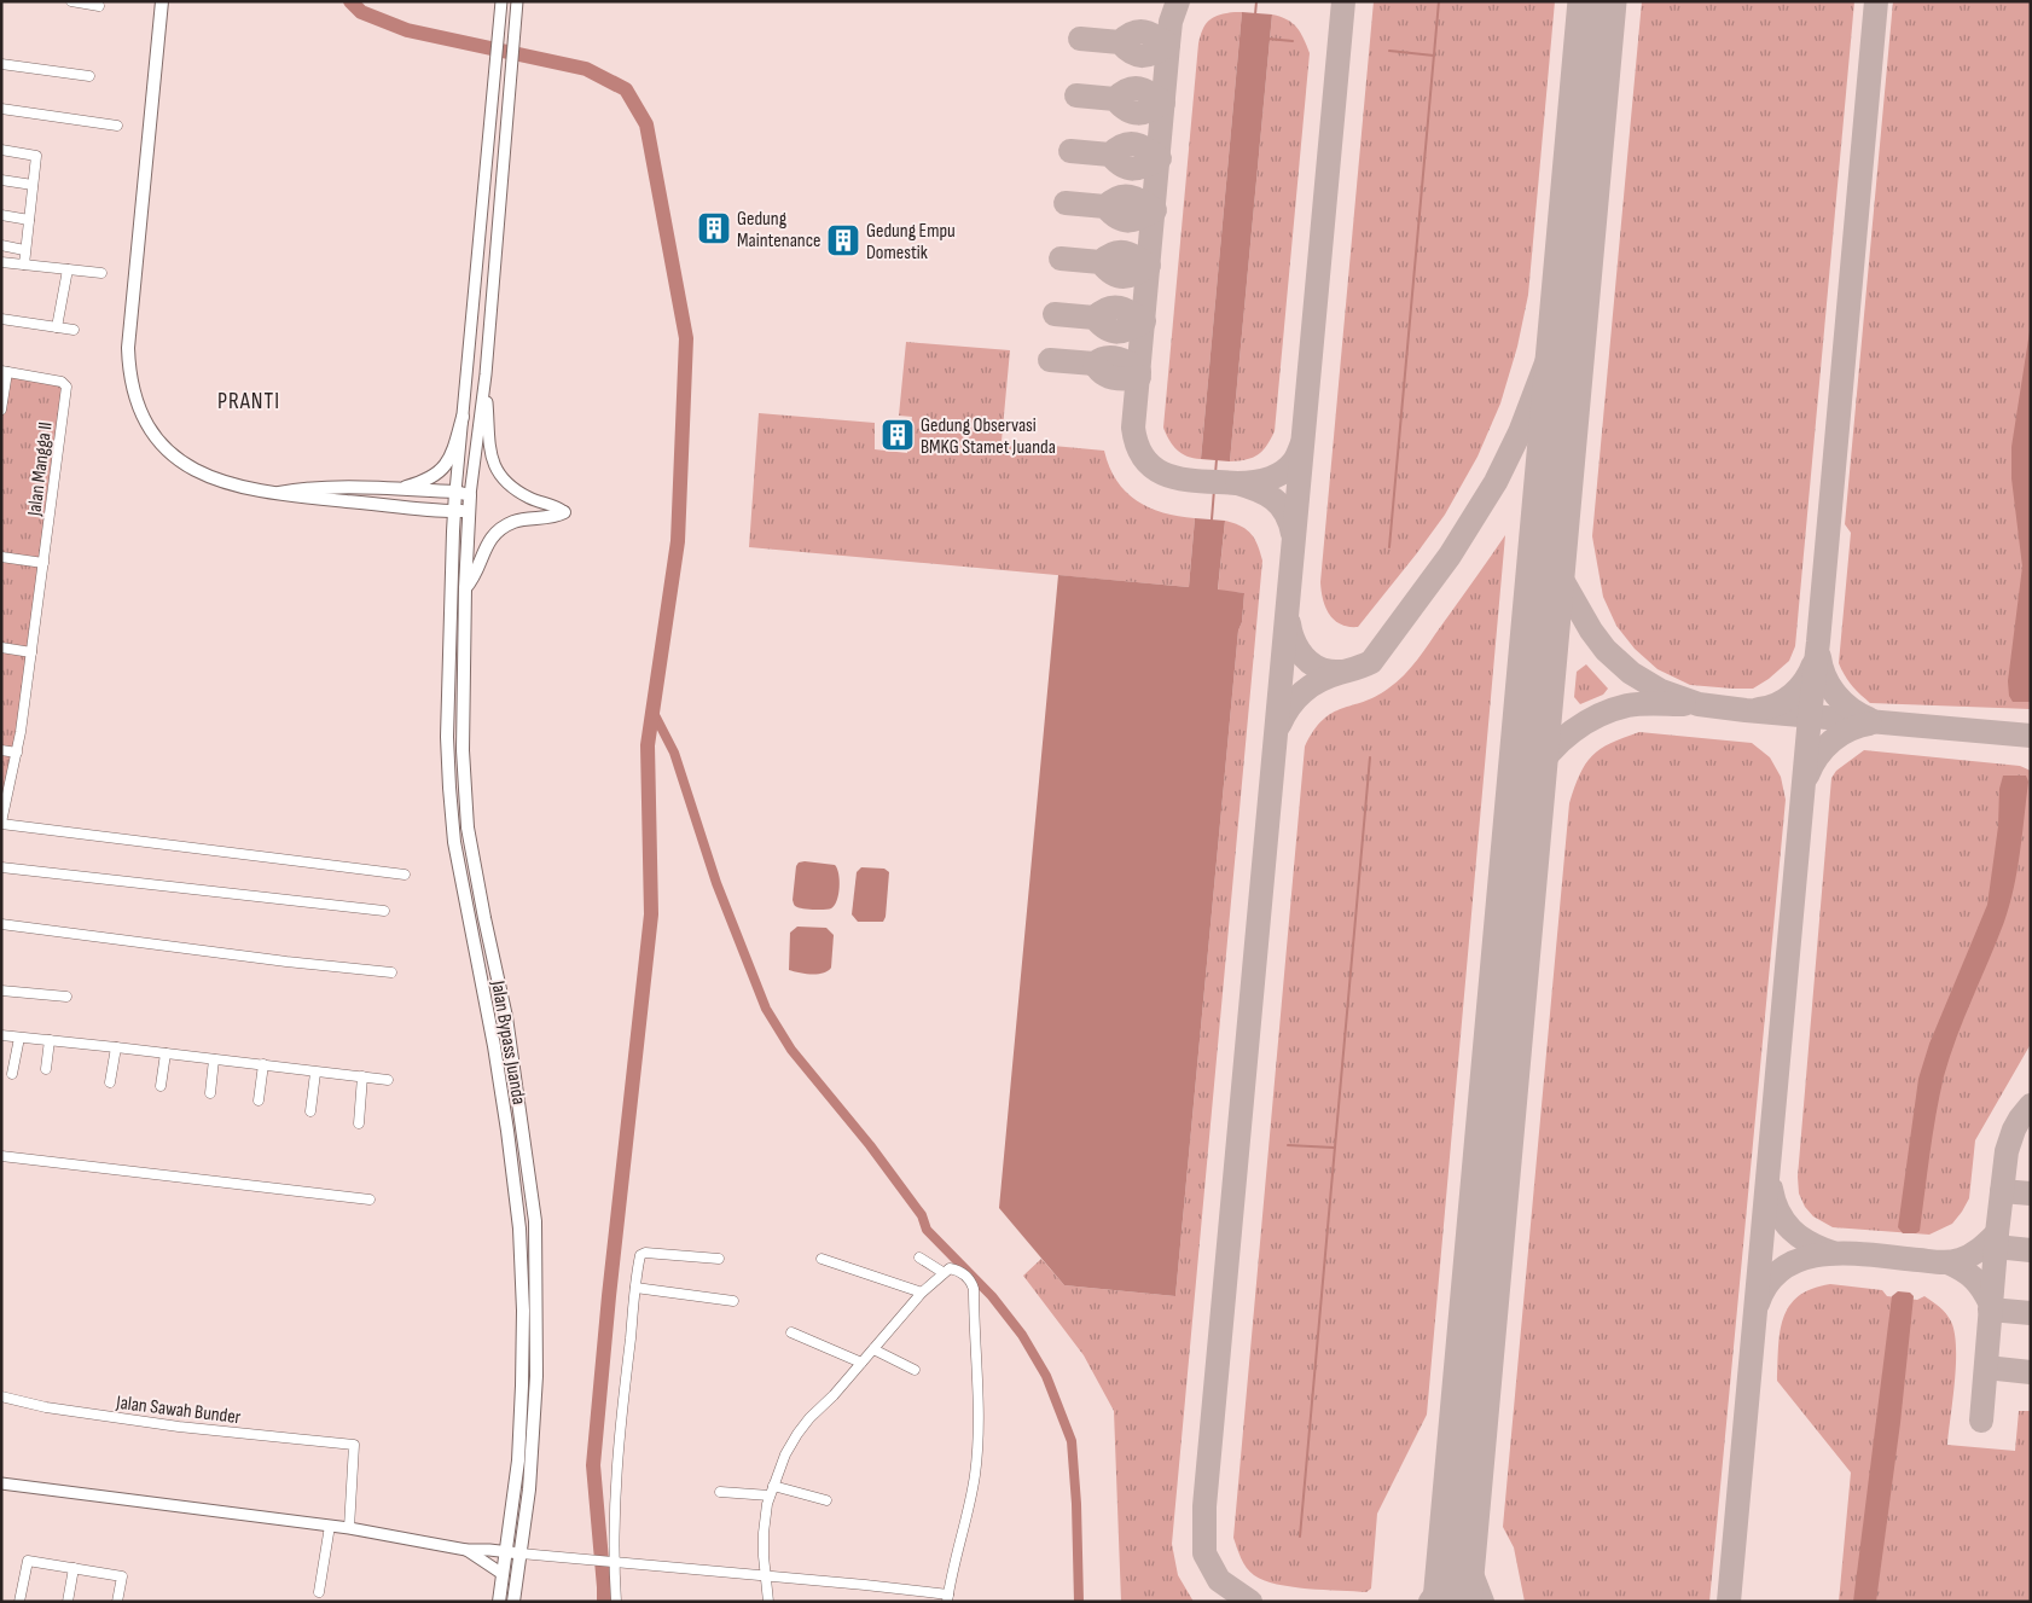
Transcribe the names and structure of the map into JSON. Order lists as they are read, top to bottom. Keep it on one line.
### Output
{"streets":{"main road":["Jalan Bypass Juanda"],"street":["Jalan Mangga II","Jalan Sawah Bunder"]},"districts":["PRANTI"],"places":{"building":["Gedung Maintenance","Gedung Empu Domestik","Gedung Observasi BMKG Stamet Juanda"]}}
